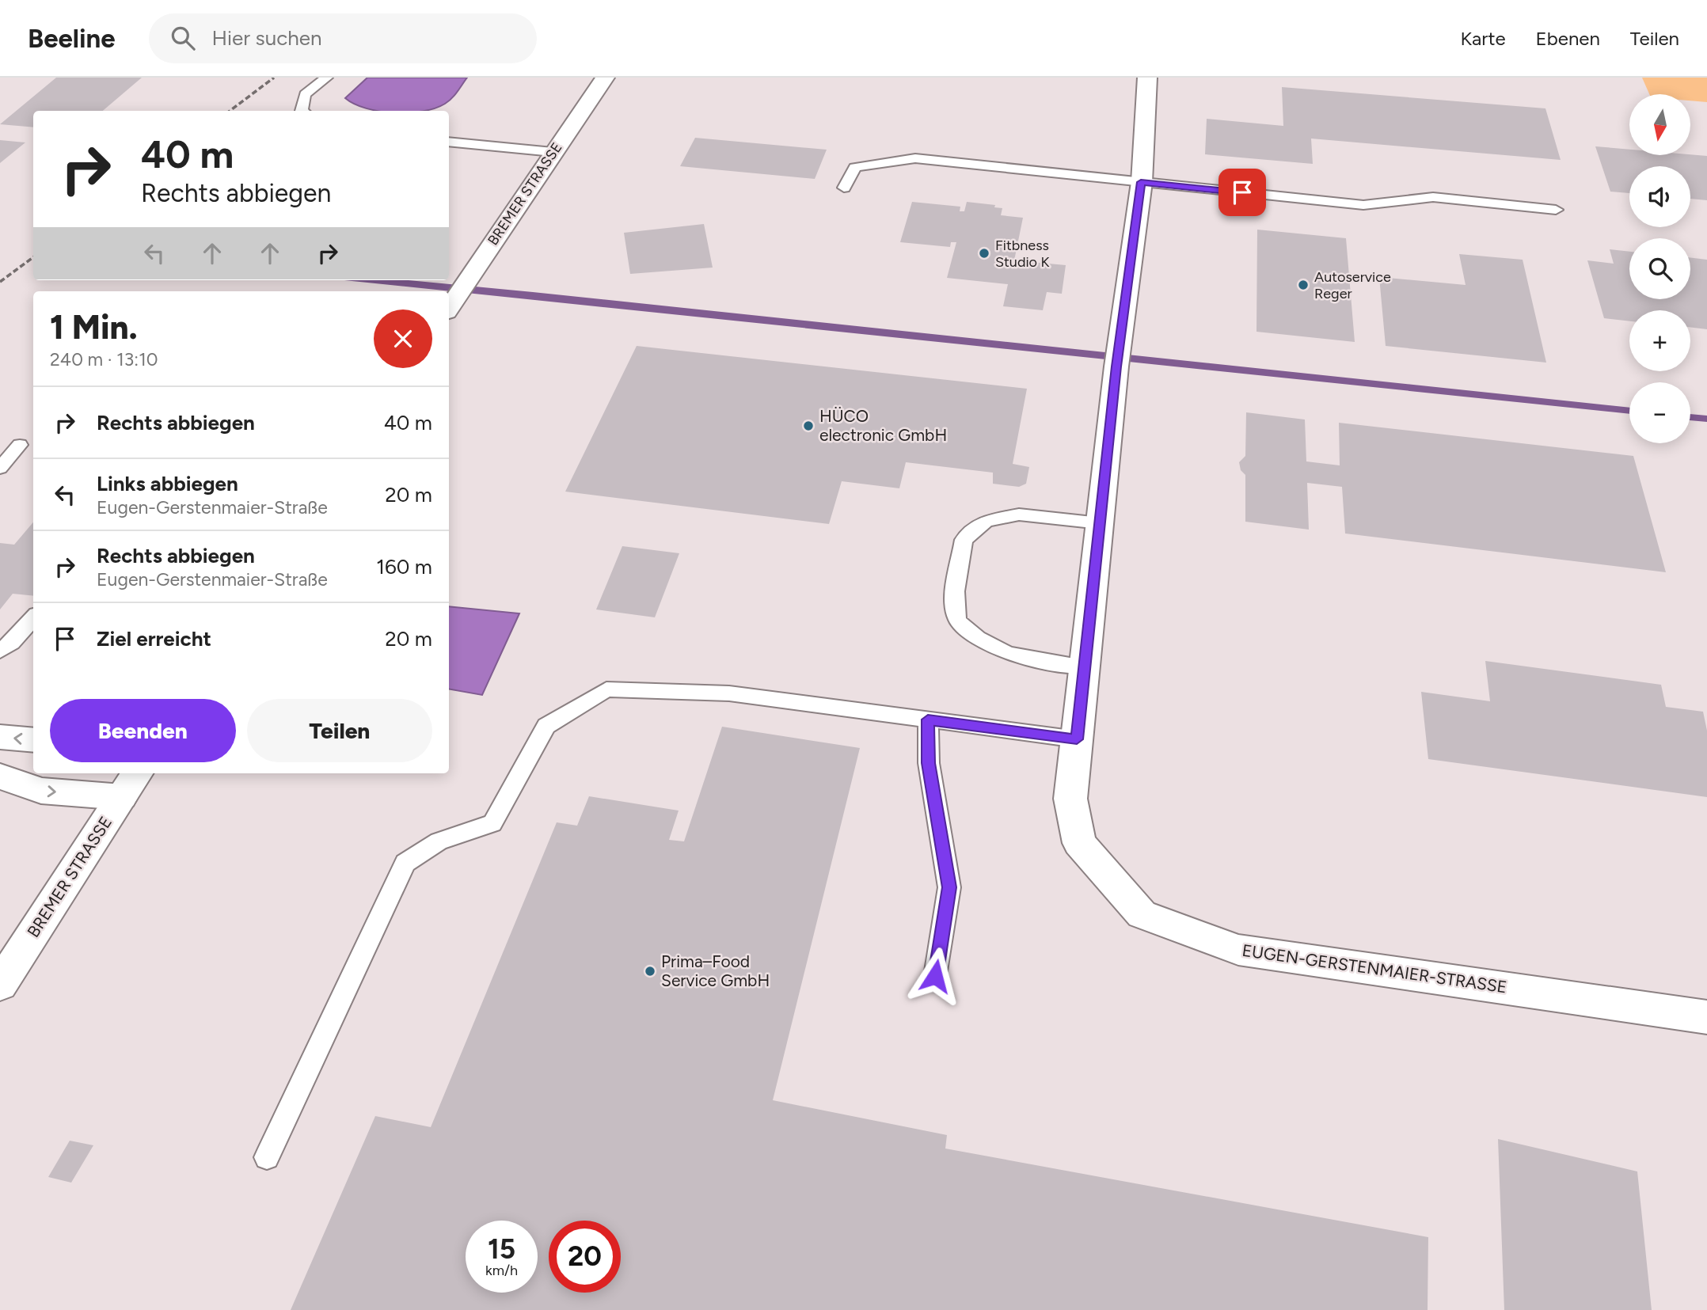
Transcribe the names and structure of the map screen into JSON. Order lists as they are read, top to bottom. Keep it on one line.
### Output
{"streets":{"street":["BREMER STRASSE","EUGEN-GERSTENMAIER-STRASSE"]},"places":["Fitbness Studio K","Autoservice Reger","HÜCO electronic GmbH","Prima–Food Service GmbH"],"north":"bottom","page":{"header":"Beeline","search":"Hier suchen","nav":["Karte","Ebenen","Teilen"],"map_buttons":["+","−"],"turn":["40 m","Rechts abbiegen"],"heading":["1 Min.","240 m · 13:10"],"list":[{"name":"Rechts abbiegen","value":"40 m"},{"name":"Links abbiegen","note":"Eugen-Gerstenmaier-Straße","value":"20 m"},{"name":"Rechts abbiegen","note":"Eugen-Gerstenmaier-Straße","value":"160 m"},{"name":"Ziel erreicht","value":"20 m"}],"buttons":["Beenden","Teilen"],"speed":"15 km/h","limit":"20"}}
